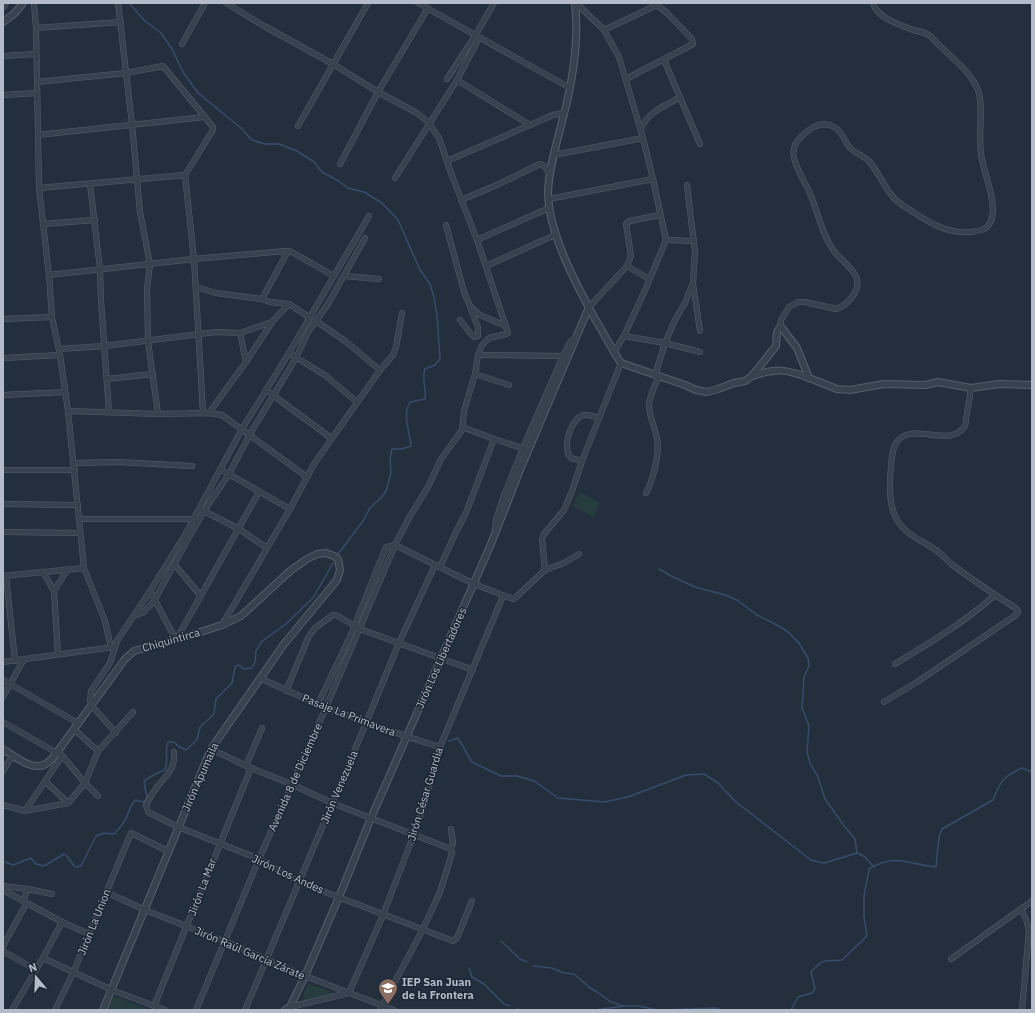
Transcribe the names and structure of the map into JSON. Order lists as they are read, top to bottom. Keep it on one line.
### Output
{"streets":{"street":["Chiquintirca","Jirón Los Libertadores","Pasaje La Primavera","Jirón Apumaila","Avenida 8 de Diciembre","Jirón Venezuela","Jirón César Guardia","Jirón Los Andes","Jirón La Mar","Jirón La Union","Jirón Raúl García Zárate"]},"crossings":[["Chiquintirca","Jirón Apumaila"],["Jirón Los Libertadores","Pasaje La Primavera"],["Jirón Los Libertadores","Jirón Los Andes"],["Jirón Los Libertadores","Jirón Raúl García Zárate"],["Pasaje La Primavera","Jirón Apumaila"],["Pasaje La Primavera","Avenida 8 de Diciembre"],["Pasaje La Primavera","Jirón Venezuela"],["Pasaje La Primavera","Jirón César Guardia"],["Jirón Apumaila","Jirón Los Andes"],["Jirón Apumaila","Jirón La Union"],["Jirón Apumaila","Jirón Raúl García Zárate"],["Avenida 8 de Diciembre","Jirón Los Andes"],["Avenida 8 de Diciembre","Jirón Raúl García Zárate"],["Jirón Venezuela","Jirón Los Andes"],["Jirón Venezuela","Jirón Raúl García Zárate"],["Jirón César Guardia","Jirón Los Andes"],["Jirón César Guardia","Jirón Raúl García Zárate"],["Jirón Los Andes","Jirón La Mar"],["Jirón La Mar","Jirón Raúl García Zárate"],["Jirón La Union","Jirón Raúl García Zárate"]],"places":{"school or university":["IEP San Juan de la Frontera"]},"north":"top"}
